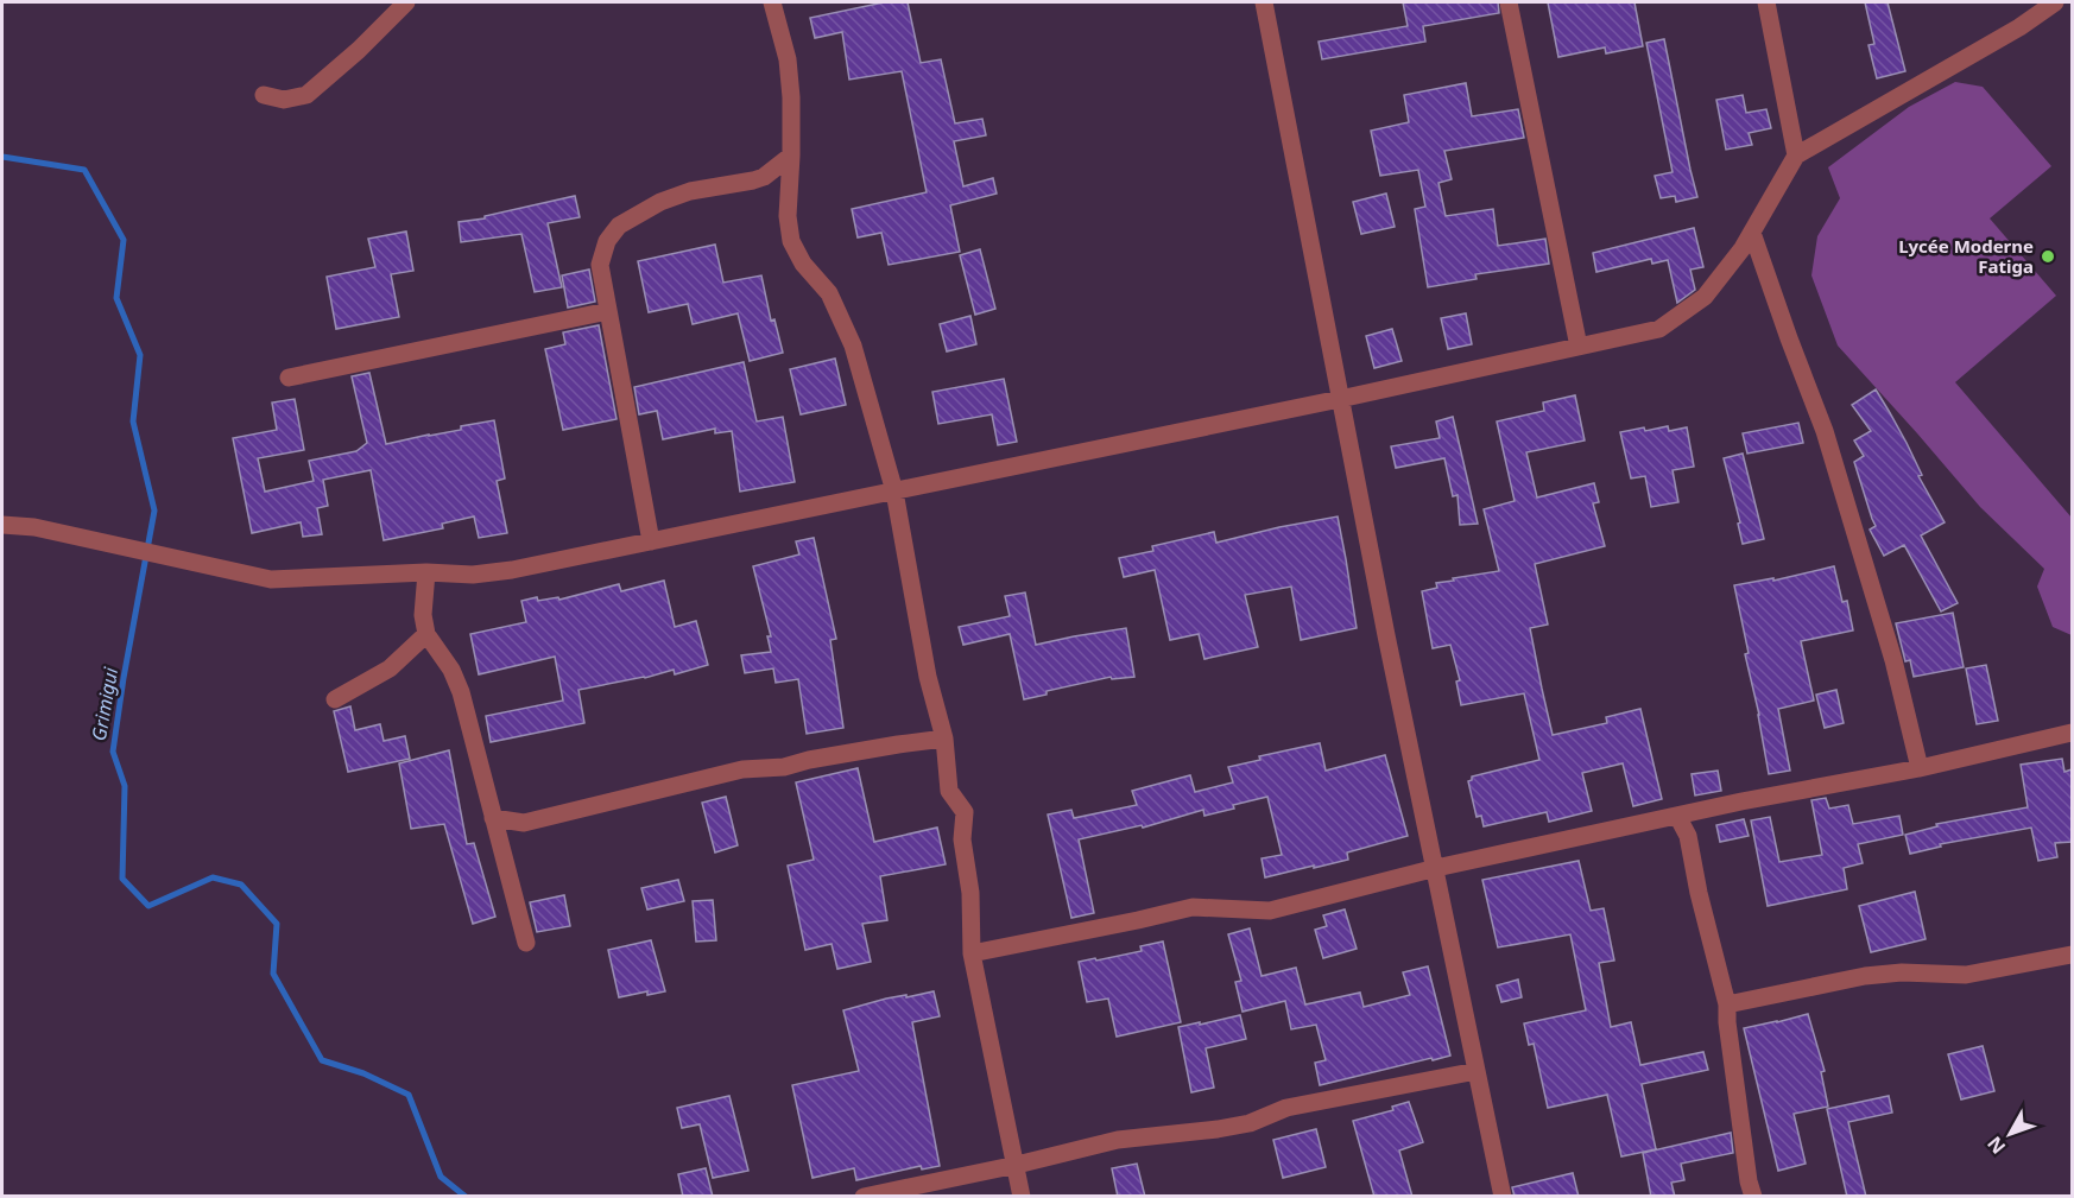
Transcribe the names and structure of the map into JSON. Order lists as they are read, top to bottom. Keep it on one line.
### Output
{"water":["Grimigui"],"places":["Lycée Moderne Fatiga"],"north":"bottom left"}
